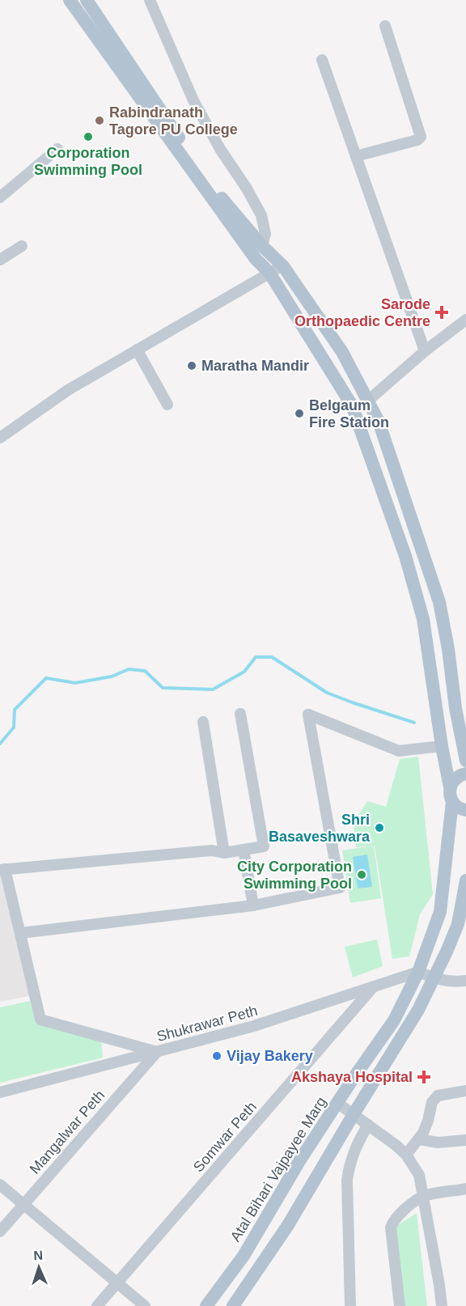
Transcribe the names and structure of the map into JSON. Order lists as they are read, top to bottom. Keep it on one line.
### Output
{"streets":{"main road":["Atal Bihari Vajpayee Marg"],"street":["Shukrawar Peth","Mangalwar Peth","Somwar Peth"]},"crossings":[["Shukrawar Peth","Mangalwar Peth"],["Shukrawar Peth","Somwar Peth"],["Shukrawar Peth","Atal Bihari Vajpayee Marg"]],"places":{"other":["Rabindranath Tagore PU College","Corporation Swimming Pool","Maratha Mandir","Belgaum Fire Station","Shri Basaveshwara","City Corporation Swimming Pool","Vijay Bakery"],"health":["Sarode Orthopaedic Centre","Akshaya Hospital"]},"north":"top"}
